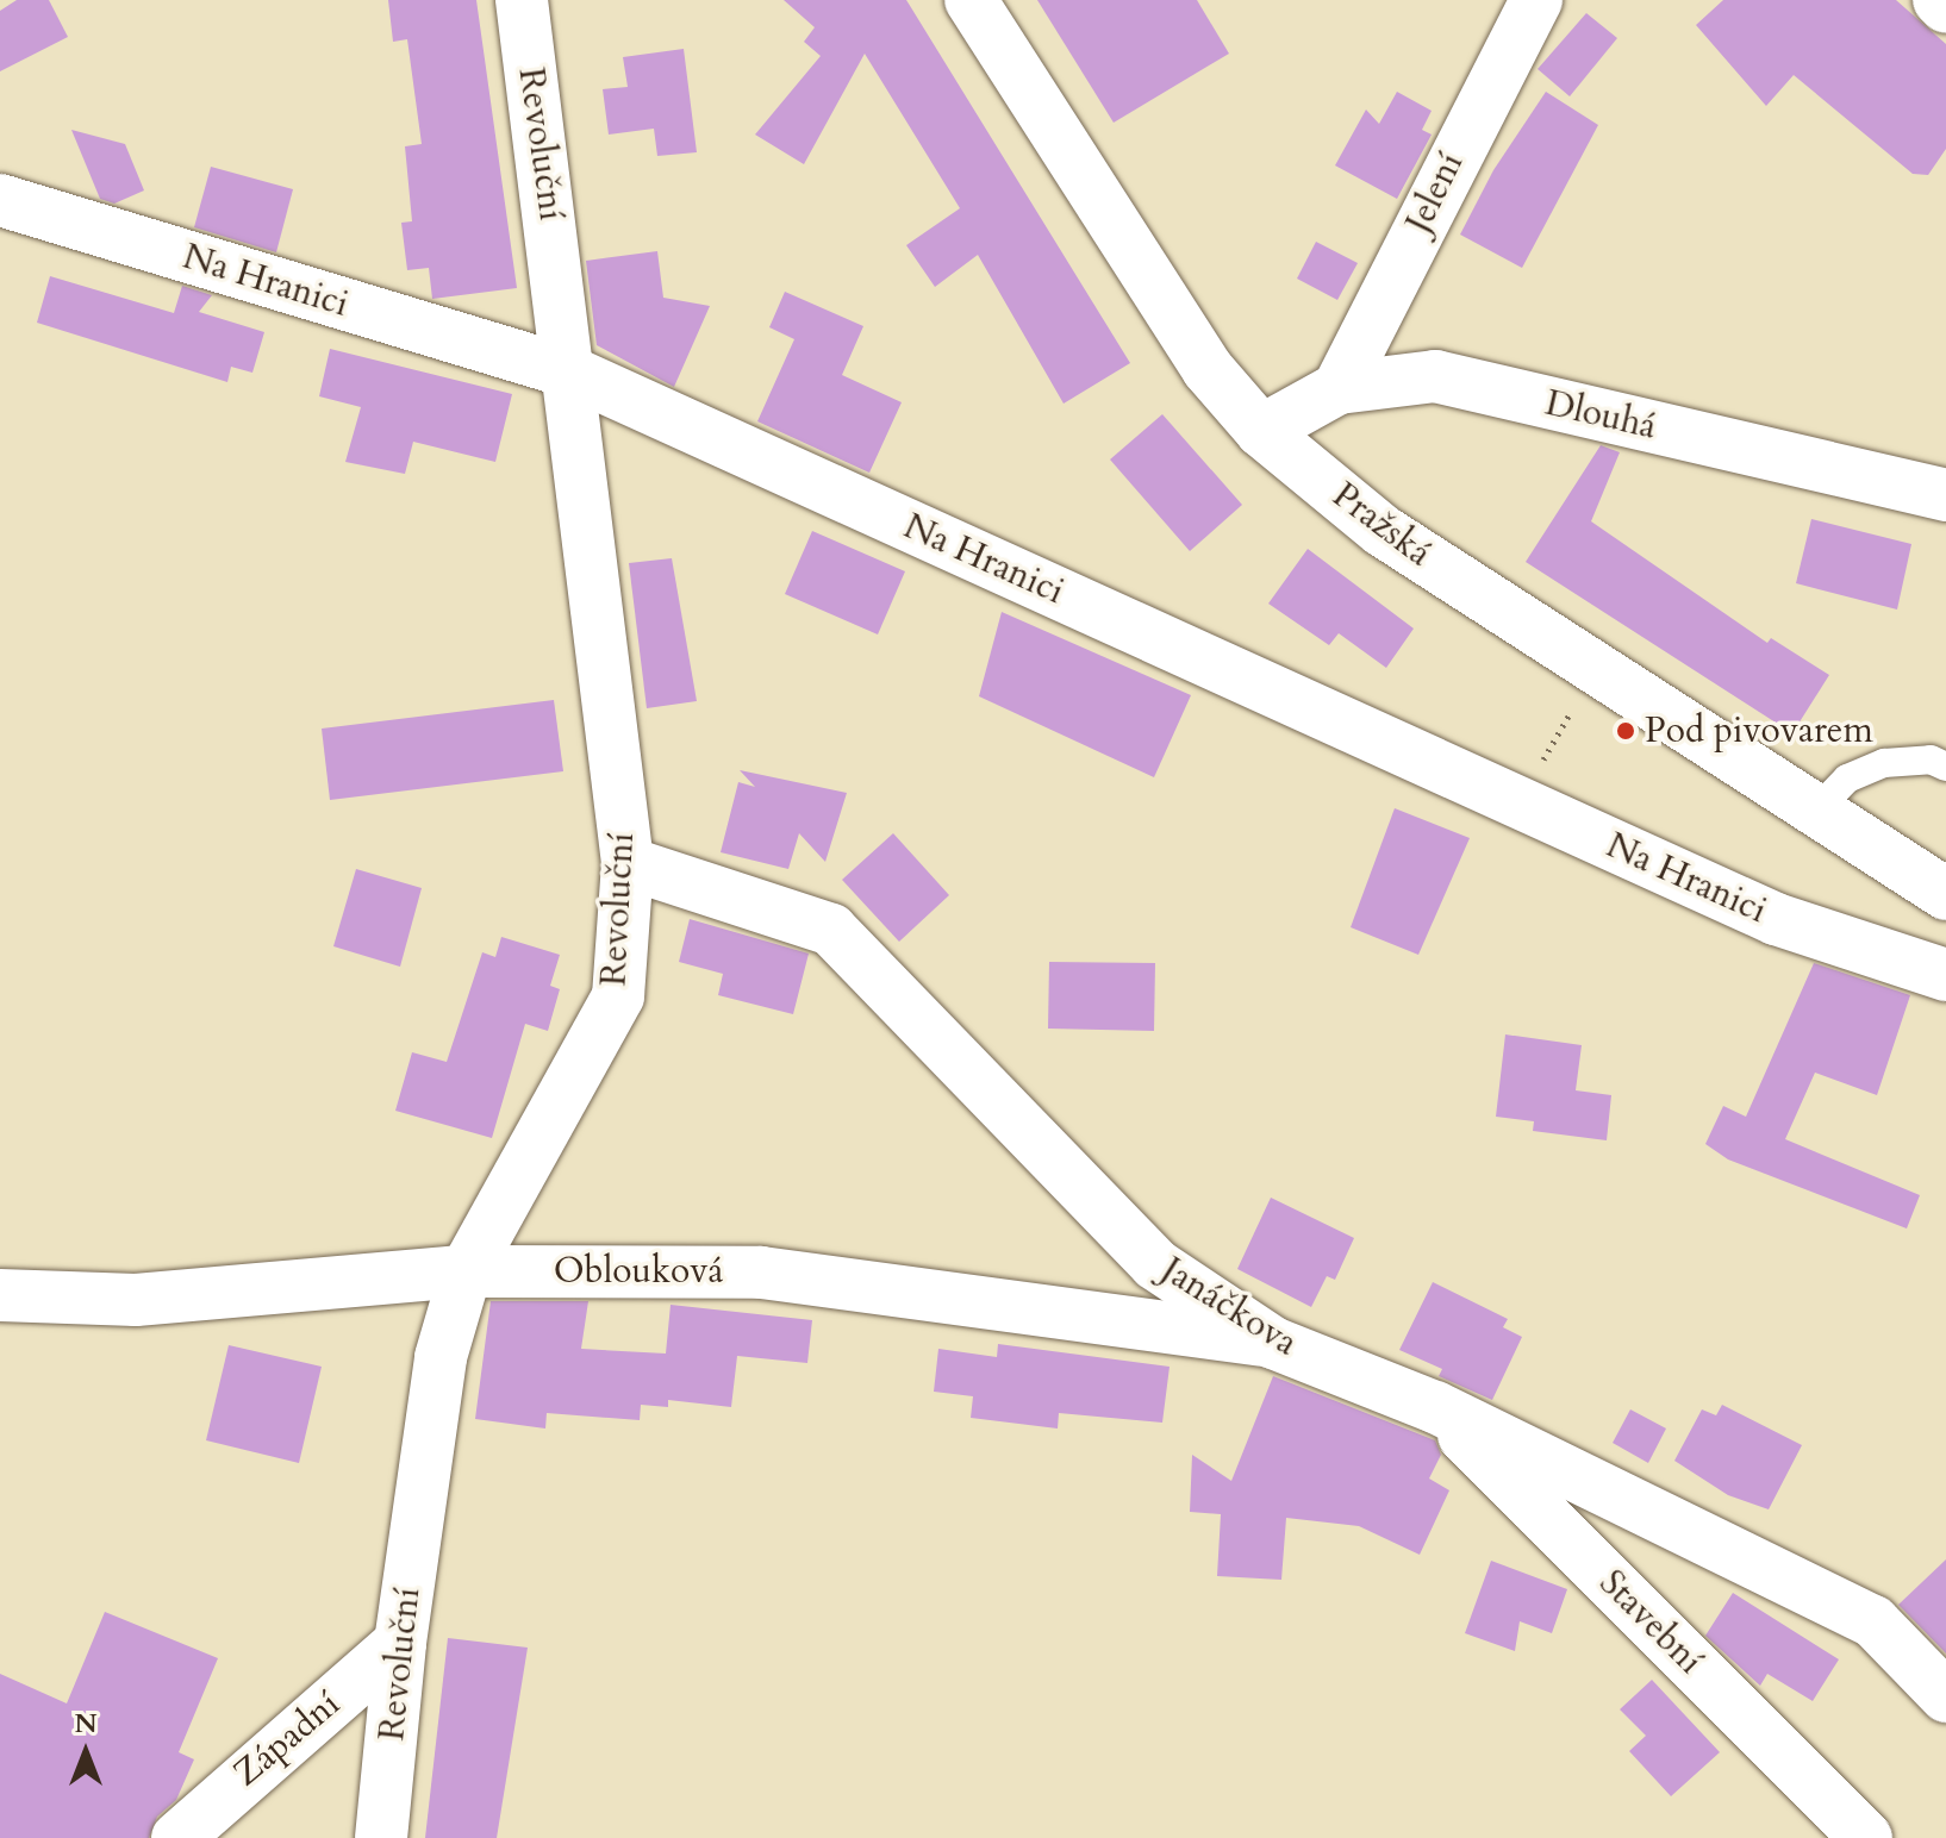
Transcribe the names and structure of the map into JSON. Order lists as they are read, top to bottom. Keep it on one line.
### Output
{"streets":{"street":["Revoluční","Jelení","Na Hranici","Dlouhá","Pražská","Oblouková","Janáčkova","Stavební","Západní"]},"crossings":[["Revoluční","Na Hranici"],["Revoluční","Oblouková"],["Revoluční","Janáčkova"],["Revoluční","Západní"],["Jelení","Dlouhá"],["Dlouhá","Pražská"],["Oblouková","Janáčkova"],["Janáčkova","Stavební"]],"places":["Pod pivovarem"],"north":"top"}
